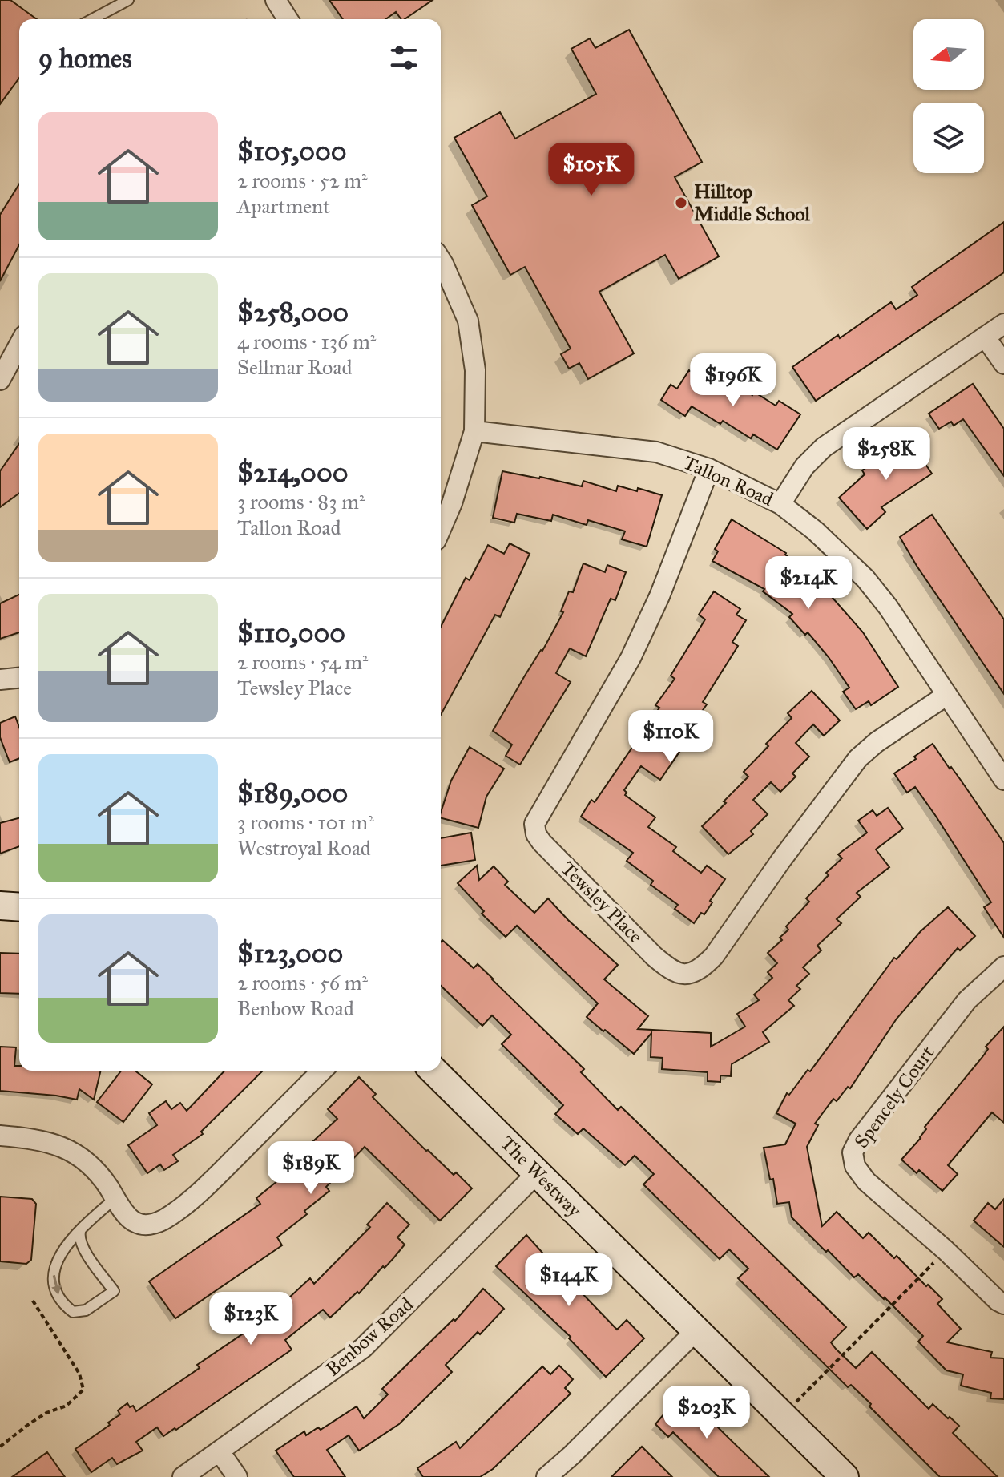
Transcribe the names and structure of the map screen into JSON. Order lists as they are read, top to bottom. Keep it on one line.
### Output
{"streets":{"main road":["The Westway"],"street":["Tallon Road","Tewsley Place","Spencely Court","Benbow Road"]},"crossings":[["Tallon Road","Tewsley Place"],["The Westway","Benbow Road"]],"places":["Hilltop Middle School"],"north":"left","page":{"heading":"9 homes","list":[{"name":"$105,000","note":"2 rooms · 52 m² · Apartment"},{"name":"$258,000","note":"4 rooms · 136 m² · Sellmar Road"},{"name":"$214,000","note":"3 rooms · 83 m² · Tallon Road"},{"name":"$110,000","note":"2 rooms · 54 m² · Tewsley Place"},{"name":"$189,000","note":"3 rooms · 101 m² · Westroyal Road"},{"name":"$123,000","note":"2 rooms · 56 m² · Benbow Road"}],"price":["$105K","$196K","$258K","$214K","$110K","$189K","$144K","$123K","$203K"]}}
